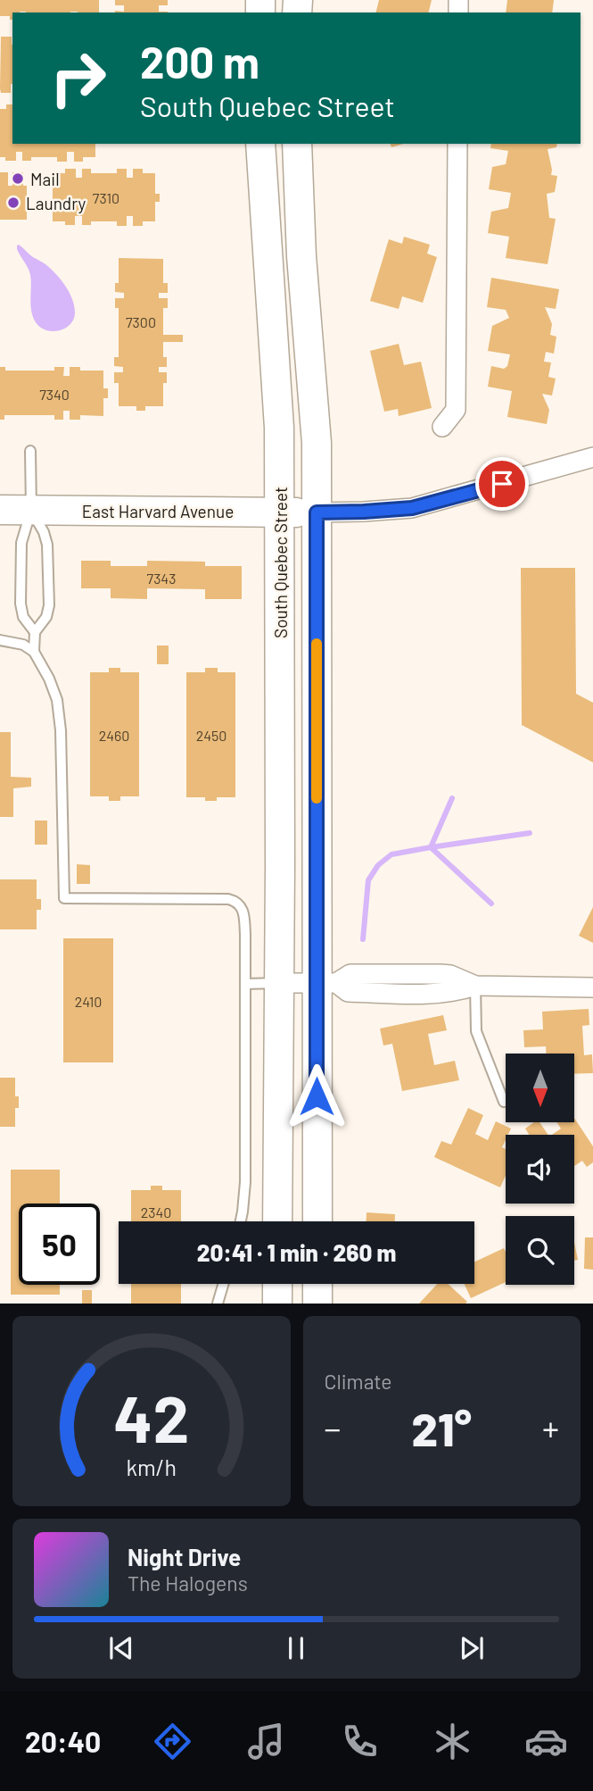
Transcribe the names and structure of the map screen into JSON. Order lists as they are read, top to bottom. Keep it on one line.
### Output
{"streets":{"main road":["East Harvard Avenue","South Quebec Street"]},"crossings":[["East Harvard Avenue","South Quebec Street"]],"places":["Mail","Laundry"],"house_numbers":["7310","7300","7340","7343","2460","2450","2410","2340"],"north":"bottom","page":{"turn":["200 m","South Quebec Street"],"limit":"50","trip":"20:41 · 1 min · 260 m","tile":"Climate","heat":["−","21°","+"],"song":["Night Drive","The Halogens"],"tabs":"20:40","gauge":["42","km/h"]}}
